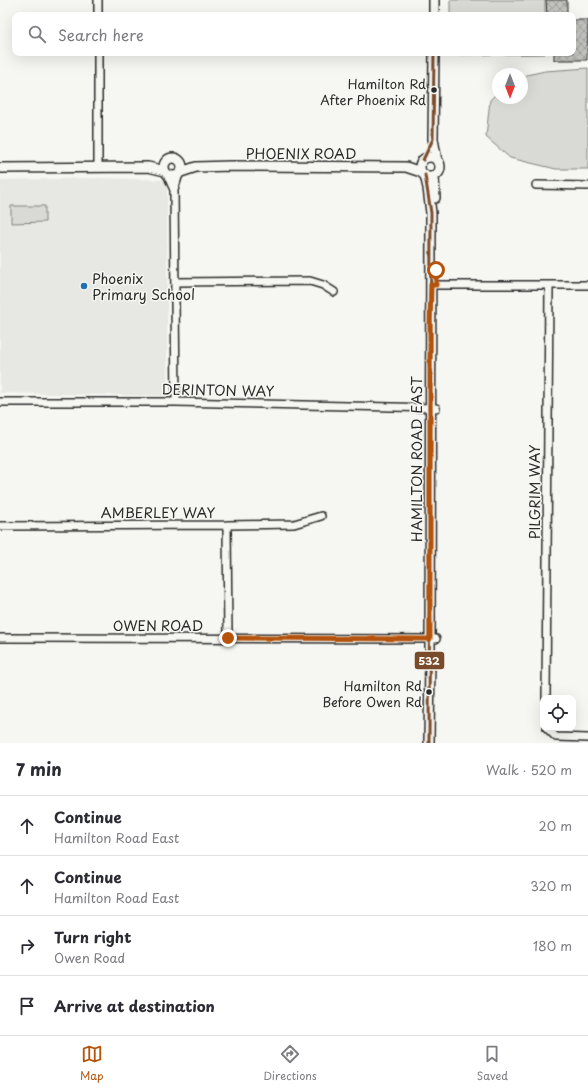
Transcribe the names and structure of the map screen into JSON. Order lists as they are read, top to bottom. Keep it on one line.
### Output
{"streets":{"main road":["PHOENIX ROAD","HAMILTON ROAD EAST"],"street":["DERINTON WAY","PILGRIM WAY","AMBERLEY WAY","OWEN ROAD"]},"crossings":[["PHOENIX ROAD","HAMILTON ROAD EAST"],["DERINTON WAY","HAMILTON ROAD EAST"],["HAMILTON ROAD EAST","OWEN ROAD"],["AMBERLEY WAY","OWEN ROAD"]],"places":["Hamilton Rd After Phoenix Rd","Phoenix Primary School","Hamilton Rd Before Owen Rd"],"lines":["transit line 532"],"north":"bottom","page":{"search":"Search here","heading":["7 min","Walk · 520 m"],"list":[["Continue","Hamilton Road East","20 m"],["Continue","Hamilton Road East","320 m"],["Turn right","Owen Road","180 m"],"Arrive at destination"],"nav":["Map","Directions","Saved"]}}
